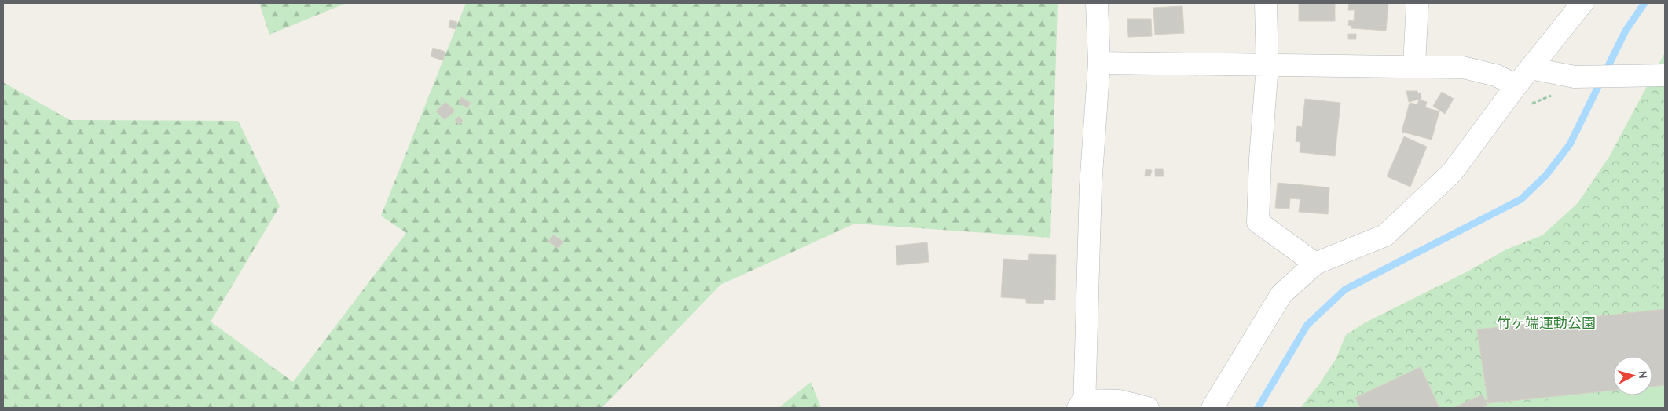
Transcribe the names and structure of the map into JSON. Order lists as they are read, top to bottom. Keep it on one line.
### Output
{"parks":["竹ヶ端運動公園"],"north":"right"}
